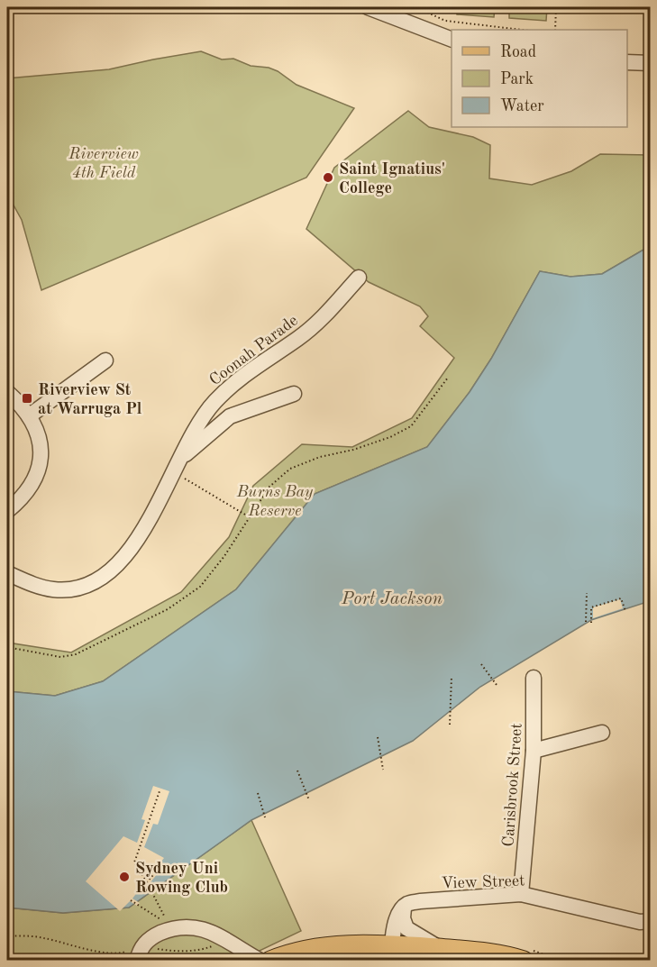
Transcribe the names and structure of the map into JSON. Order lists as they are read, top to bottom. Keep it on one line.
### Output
{"streets":{"street":["Coonah Parade","Carisbrook Street","View Street"]},"crossings":[["Carisbrook Street","View Street"]],"water":["Port Jackson"],"parks":["Riverview 4th Field","Burns Bay Reserve"],"places":{"other":["Saint Ignatius' College","Sydney Uni Rowing Club"],"transit":["Riverview St at Warruga Pl"]},"legend":["Road","Park","Water"]}
